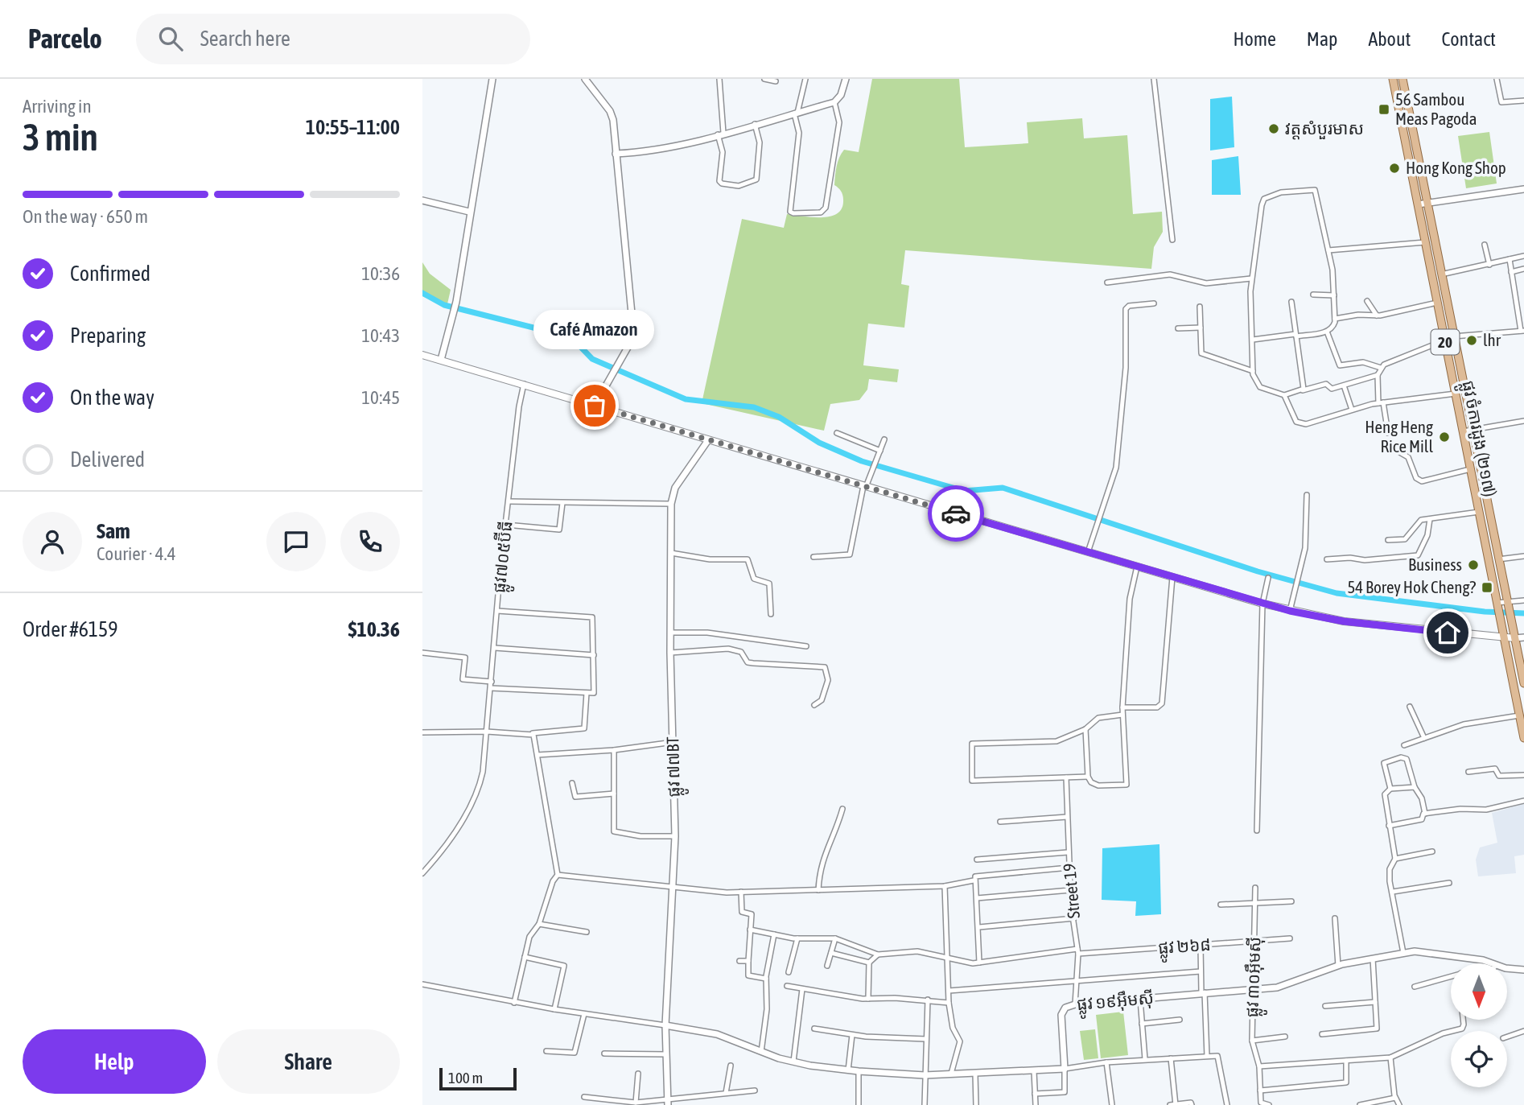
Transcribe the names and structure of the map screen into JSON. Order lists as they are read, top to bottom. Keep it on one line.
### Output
{"streets":{"main road":["20","ផ្លូវ ចំការដូង (២១៧)"],"street":["ផ្លូវ៧០៥ប៊ីធី","ផ្លូវ ៧៧BT","Street 19","ផ្លូវ ២៦៨","ផ្លូវ ៣០អ៊ឹមស៊ី","ផ្លូវ ១៩អ៊ឹមស៊ី"]},"crossings":[["Street 19","ផ្លូវ ២៦៨"],["Street 19","ផ្លូវ ១៩អ៊ឹមស៊ី"],["ផ្លូវ ២៦៨","ផ្លូវ ៣០អ៊ឹមស៊ី"],["ផ្លូវ ៣០អ៊ឹមស៊ី","ផ្លូវ ១៩អ៊ឹមស៊ី"]],"places":{"transit":["56 Sambou Meas Pagoda","54 Borey Hok Cheng?"],"other":["វត្តសំបួរមាស","Hong Kong Shop","lhr","Café Amazon","Heng Heng Rice Mill","Business"]},"scale_bar":"100 m","north":"bottom","page":{"header":"Parcelo","search":"Search here","nav":["Home","Map","About","Contact"],"heading":["3 min","Arriving in","10:55–11:00"],"panel":["Sam","Courier · 4.4","Order #6159","$10.36"],"bar":"On the way · 650 m","list":[["Confirmed","10:36"],["Preparing","10:43"],["On the way","10:45"],"Delivered"],"bubble":"Café Amazon","buttons":["Help","Share"],"scale":"100 m"}}
